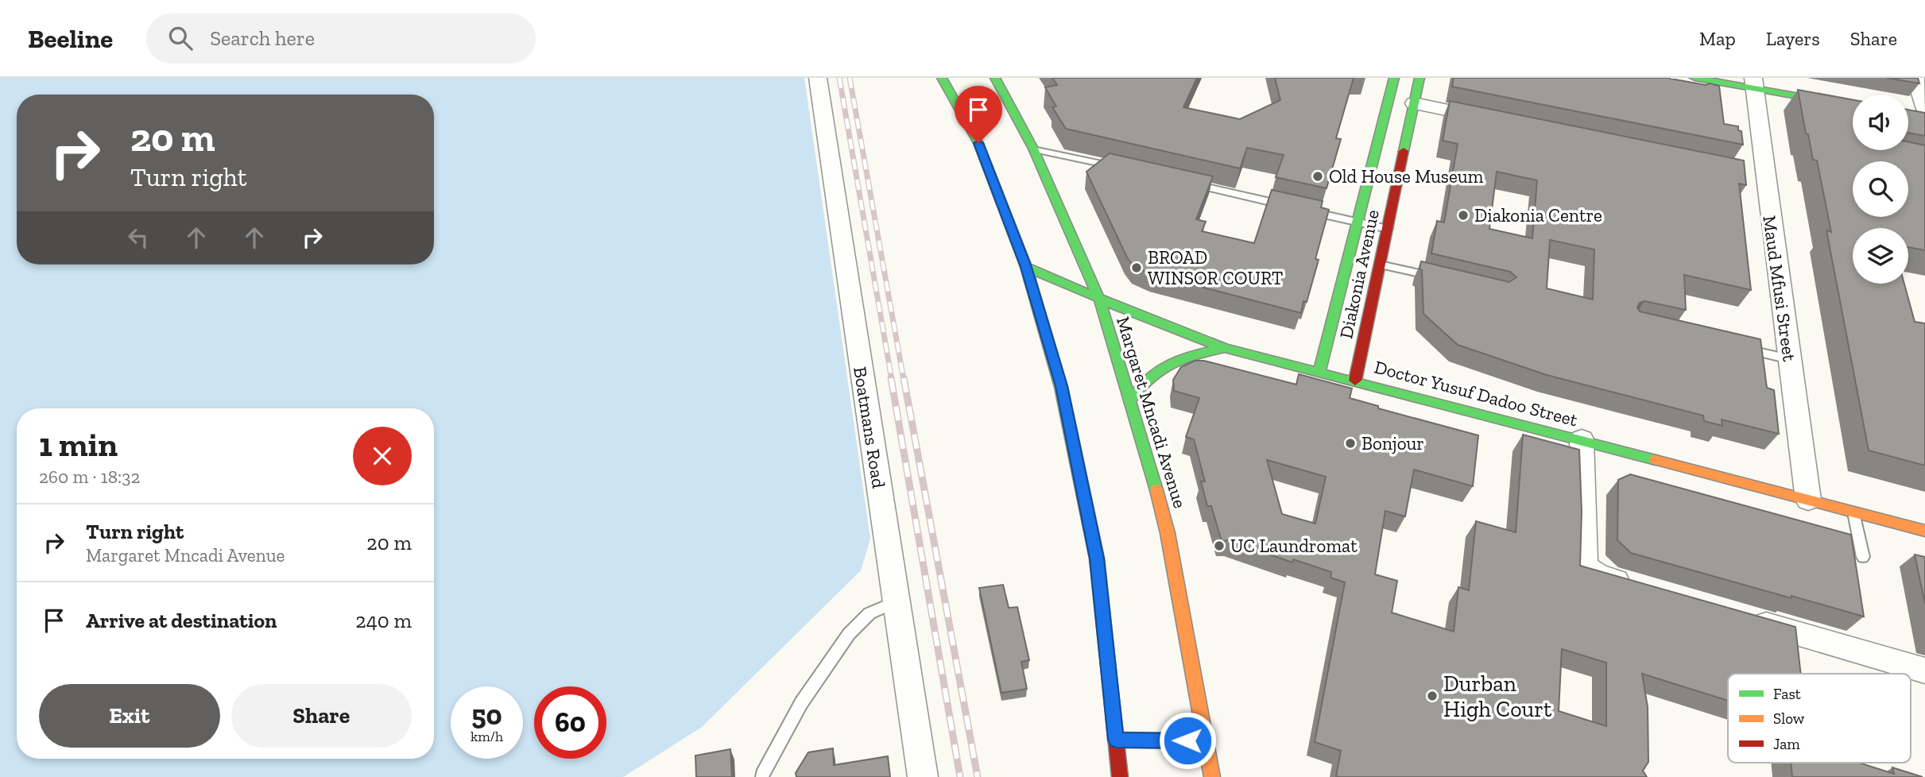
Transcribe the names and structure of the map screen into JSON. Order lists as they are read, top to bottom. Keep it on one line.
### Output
{"streets":{"street":["Diakonia Avenue","Maud Mfusi Street","Doctor Yusuf Dadoo Street","Margaret Mncadi Avenue","Boatmans Road"]},"crossings":[["Diakonia Avenue","Doctor Yusuf Dadoo Street"],["Maud Mfusi Street","Doctor Yusuf Dadoo Street"],["Doctor Yusuf Dadoo Street","Margaret Mncadi Avenue"]],"places":["Old House Museum","Diakonia Centre","BROAD WINSOR COURT","Bonjour","UC Laundromat","Durban High Court"],"legend":["Fast","Slow","Jam"],"page":{"header":"Beeline","search":"Search here","nav":["Map","Layers","Share"],"turn":["20 m","Turn right"],"heading":["1 min","260 m · 18:32"],"list":[{"name":"Turn right","note":"Margaret Mncadi Avenue","value":"20 m"},{"name":"Arrive at destination","value":"240 m"}],"buttons":["Exit","Share"],"speed":"50 km/h","limit":"60"}}
